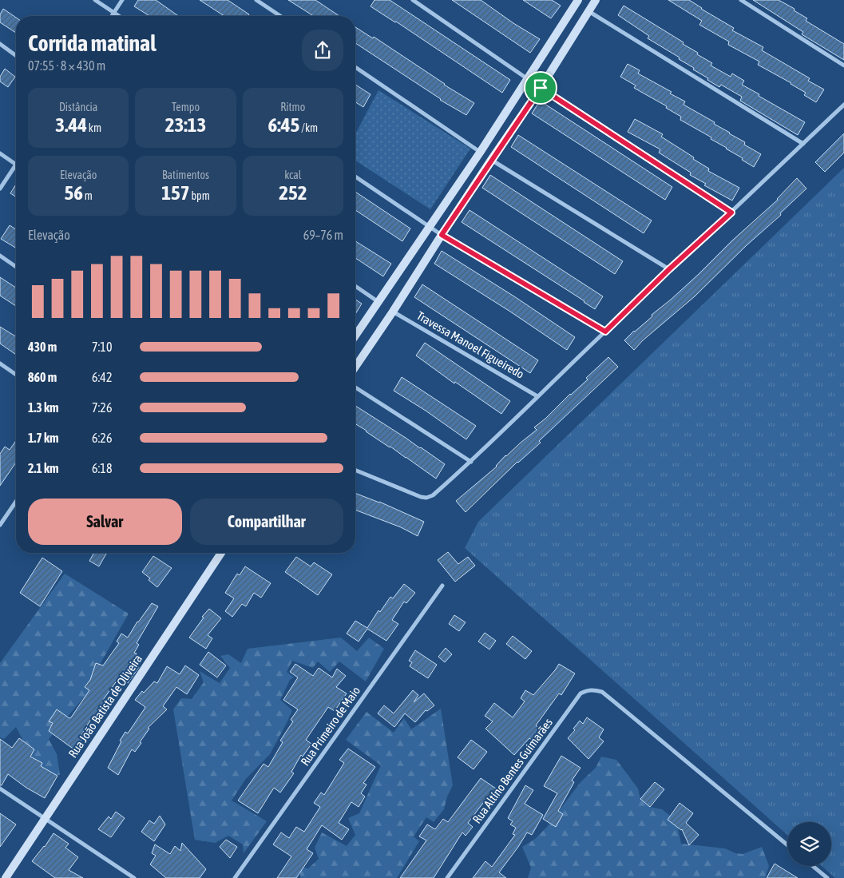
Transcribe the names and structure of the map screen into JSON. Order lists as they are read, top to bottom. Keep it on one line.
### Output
{"streets":{"street":["Travessa Manoel Figueiredo","Rua João Batista de Oliveira","Rua Primeiro de Maio","Rua Altíno Bentes Guimarães"]},"page":{"heading":["Corrida matinal","07:55 · 8 × 430 m"],"stats":[["Distância","3.44 km"],["Tempo","23:13"],["Ritmo","6:45 /km"],["Elevação","56 m"],["Batimentos","157 bpm"],["kcal","252"]],"chart":["Elevação","69–76 m"],"list":[{"name":"430 m","note":"7:10"},{"name":"860 m","note":"6:42"},{"name":"1.3 km","note":"7:26"},{"name":"1.7 km","note":"6:26"},{"name":"2.1 km","note":"6:18"}],"buttons":["Salvar","Compartilhar"]}}
